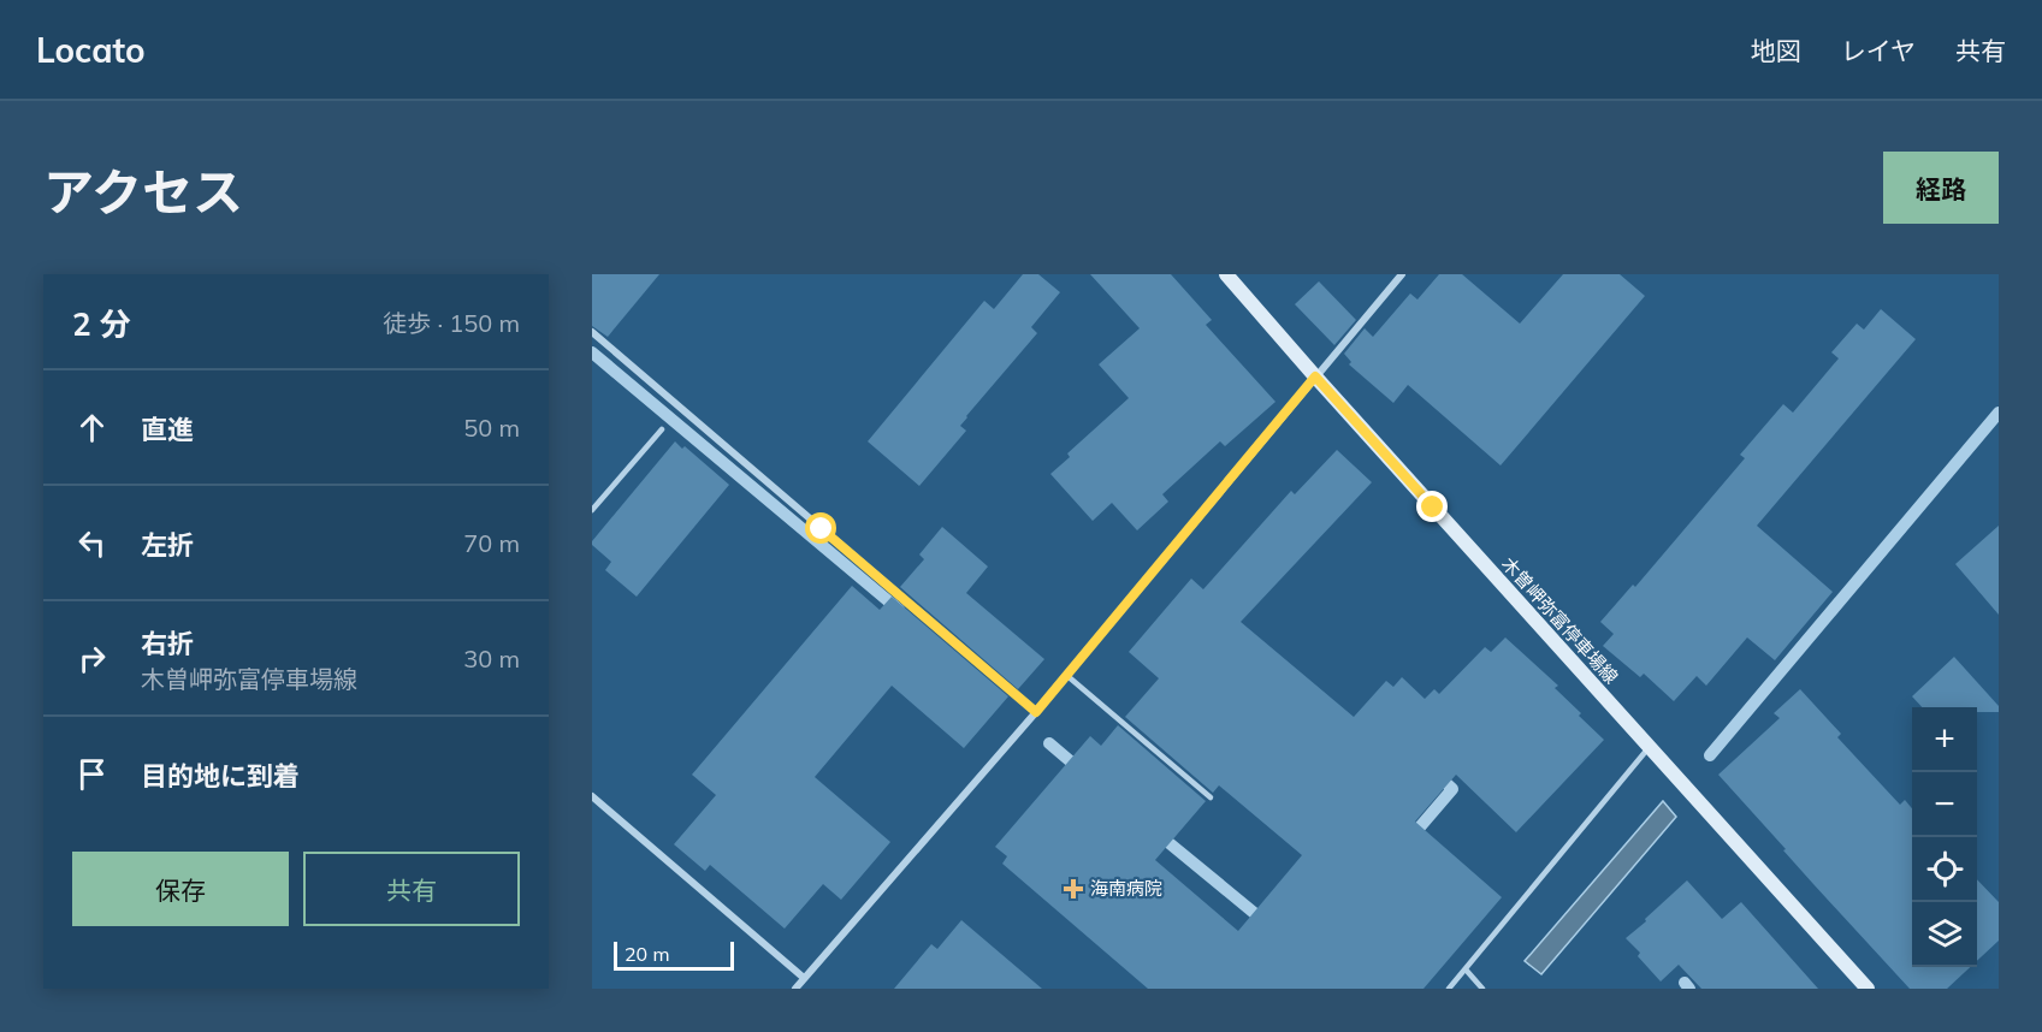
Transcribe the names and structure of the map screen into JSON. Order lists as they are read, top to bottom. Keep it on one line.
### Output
{"streets":{"main road":["木曽岬弥富停車場線"]},"places":{"health":["海南病院"]},"scale_bar":"20 m","page":{"header":"Locato","nav":["地図","レイヤ","共有"],"title":"アクセス","buttons":["経路",["保存","共有"]],"heading":["2 分","徒歩 · 150 m"],"list":[["直進","50 m"],["左折","70 m"],["右折","木曽岬弥富停車場線","30 m"],"目的地に到着"],"map_buttons":["+","−"],"scale":"20 m"}}
